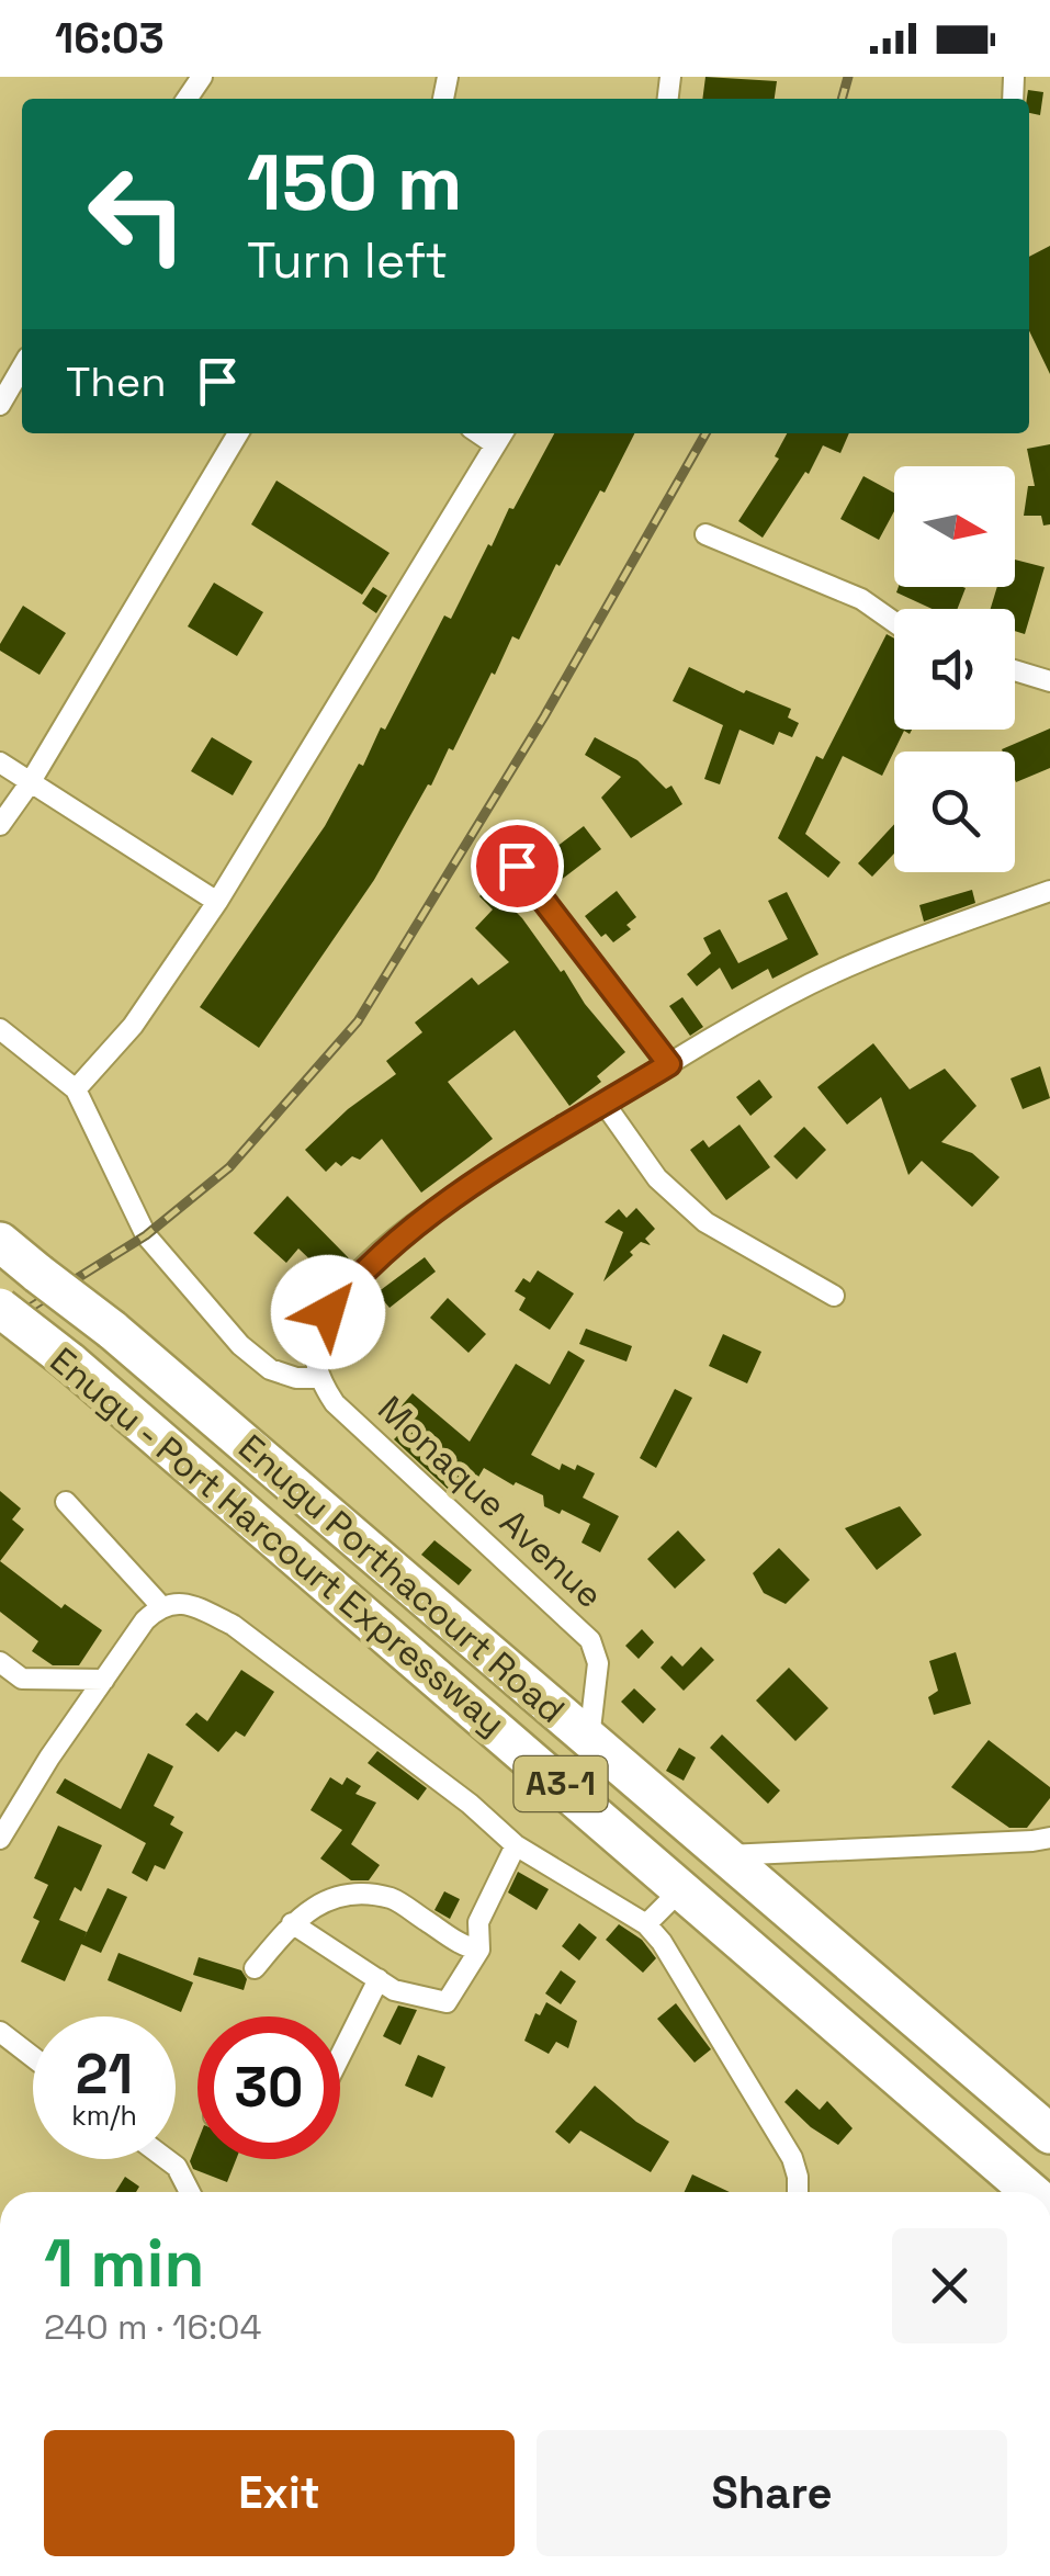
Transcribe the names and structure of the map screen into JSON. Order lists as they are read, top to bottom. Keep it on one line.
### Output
{"streets":{"highway":["Enugu - Port Harcourt Expressway","Enugu Porthacourt Road","A3-1"],"street":["Monaque Avenue"]},"crossings":[["Monaque Avenue","Enugu Porthacourt Road"]],"north":"right","page":{"status":"16:03","turn":["150 m","Turn left"],"then":"Then","speed":"21 km/h","limit":"30","heading":["1 min","240 m · 16:04"],"buttons":["Exit","Share"]}}
